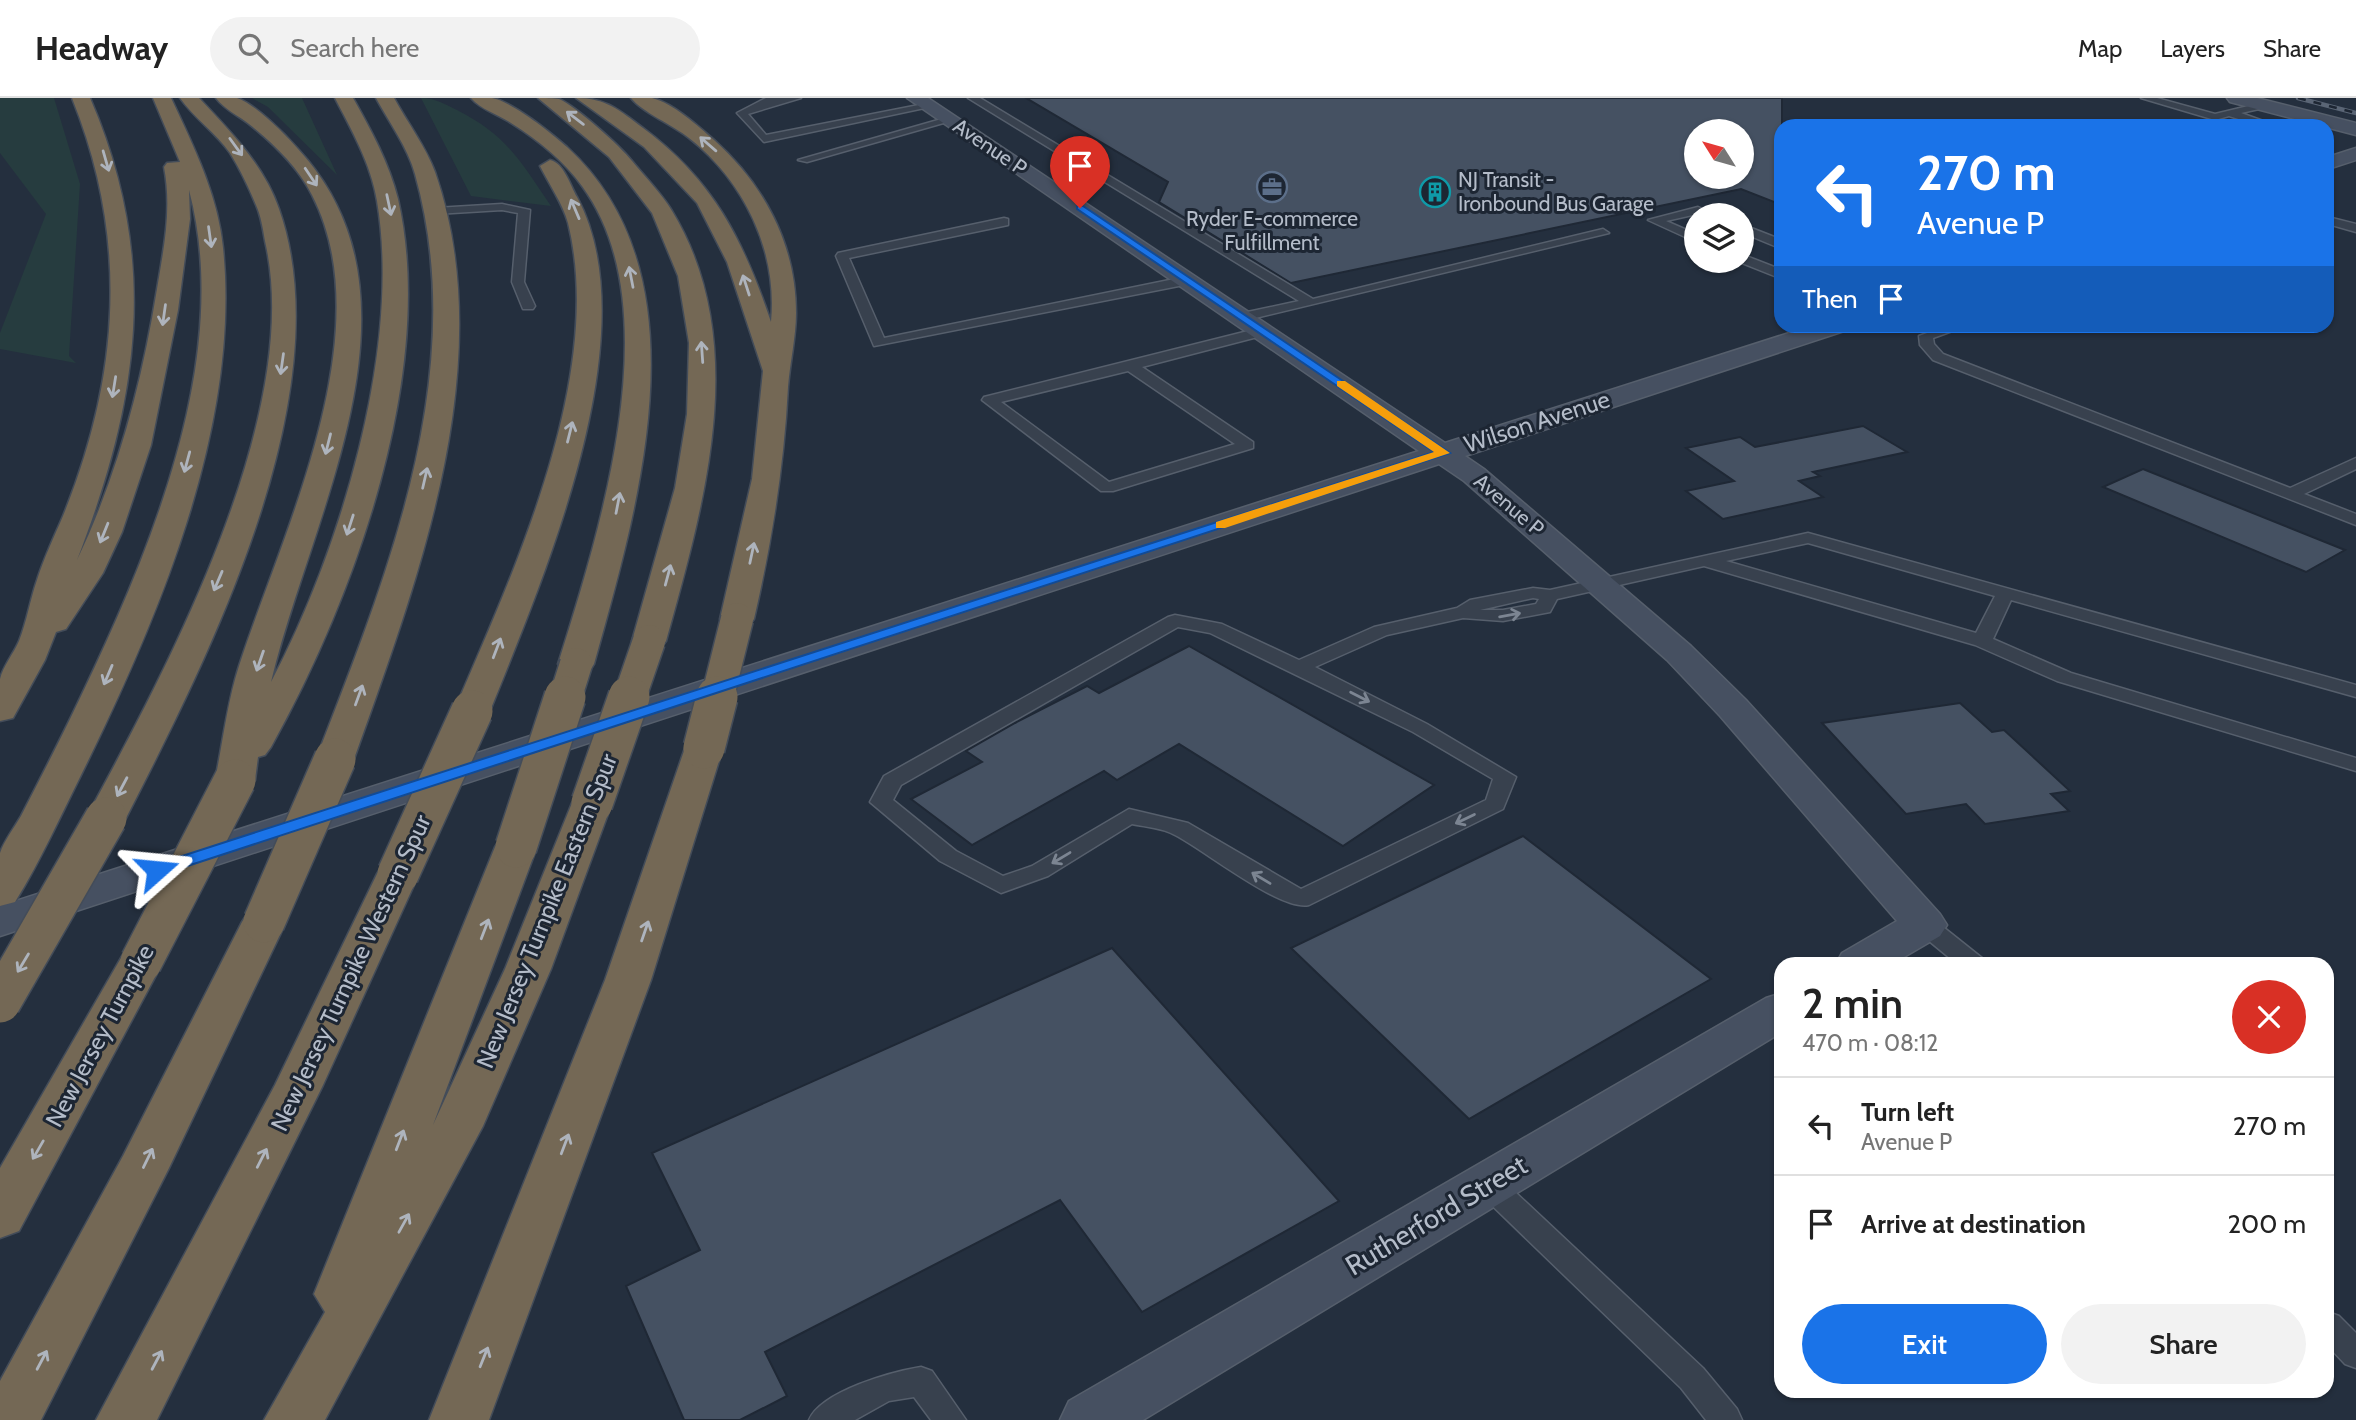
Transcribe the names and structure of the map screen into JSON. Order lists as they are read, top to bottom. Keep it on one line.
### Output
{"streets":{"highway":["New Jersey Turnpike Eastern Spur","New Jersey Turnpike Western Spur","New Jersey Turnpike"],"street":["Avenue P","Wilson Avenue","Rutherford Street"]},"crossings":[["Avenue P","Wilson Avenue"],["New Jersey Turnpike Eastern Spur","New Jersey Turnpike Western Spur"]],"places":{"office":["Ryder E-commerce Fulfillment"],"building":["NJ Transit - Ironbound Bus Garage"]},"north":"top left","page":{"header":"Headway","search":"Search here","nav":["Map","Layers","Share"],"turn":["270 m","Avenue P"],"then":"Then","heading":["2 min","470 m · 08:12"],"list":[{"name":"Turn left","note":"Avenue P","value":"270 m"},{"name":"Arrive at destination","value":"200 m"}],"buttons":["Exit","Share"]}}
